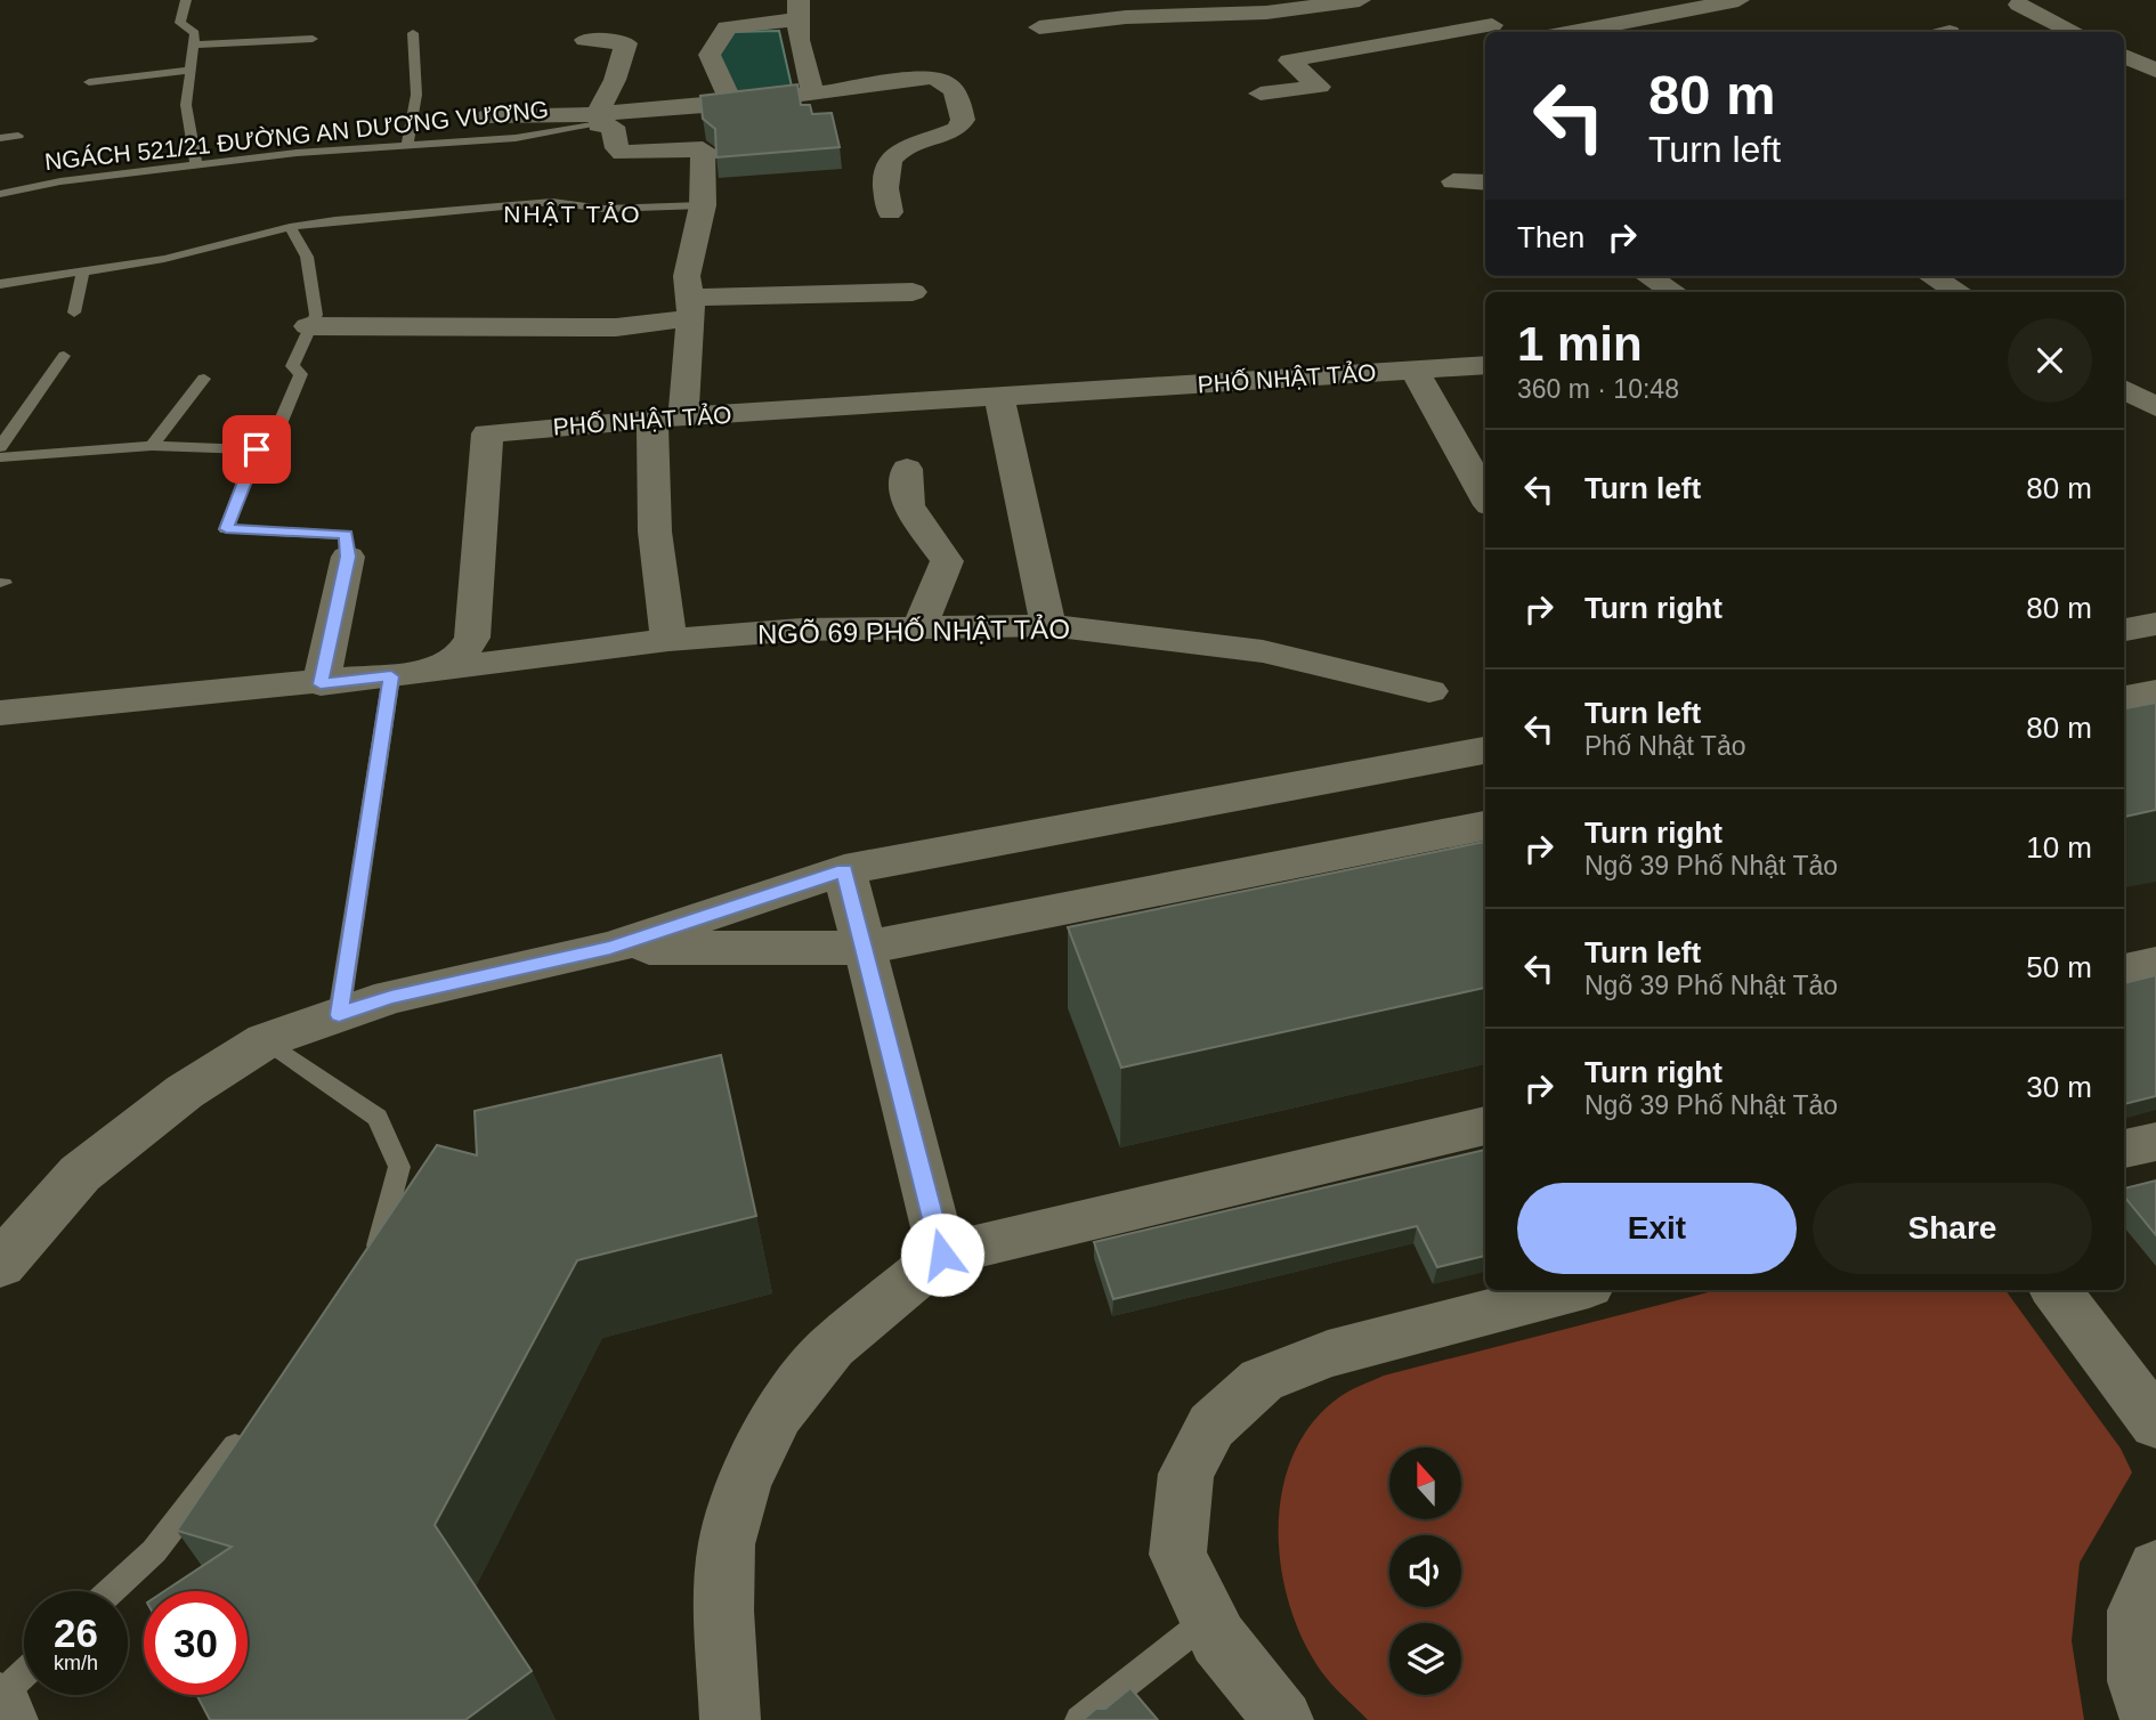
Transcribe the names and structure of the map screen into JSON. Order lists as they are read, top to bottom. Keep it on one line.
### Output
{"streets":{"street":["PHỐ NHẬT TẢO","NGÕ 69 PHỐ NHẬT TẢO"],"lane":["NGÁCH 521/21 ĐƯỜNG AN DƯƠNG VƯƠNG"]},"crossings":[["PHỐ NHẬT TẢO","NGÕ 69 PHỐ NHẬT TẢO"]],"districts":["NHẬT TẢO"],"north":"top","page":{"turn":["80 m","Turn left"],"then":"Then","heading":["1 min","360 m · 10:48"],"list":[{"name":"Turn left","value":"80 m"},{"name":"Turn right","value":"80 m"},{"name":"Turn left","note":"Phố Nhật Tảo","value":"80 m"},{"name":"Turn right","note":"Ngõ 39 Phố Nhật Tảo","value":"10 m"},{"name":"Turn left","note":"Ngõ 39 Phố Nhật Tảo","value":"50 m"},{"name":"Turn right","note":"Ngõ 39 Phố Nhật Tảo","value":"30 m"}],"buttons":["Exit","Share"],"speed":"26 km/h","limit":"30"}}
